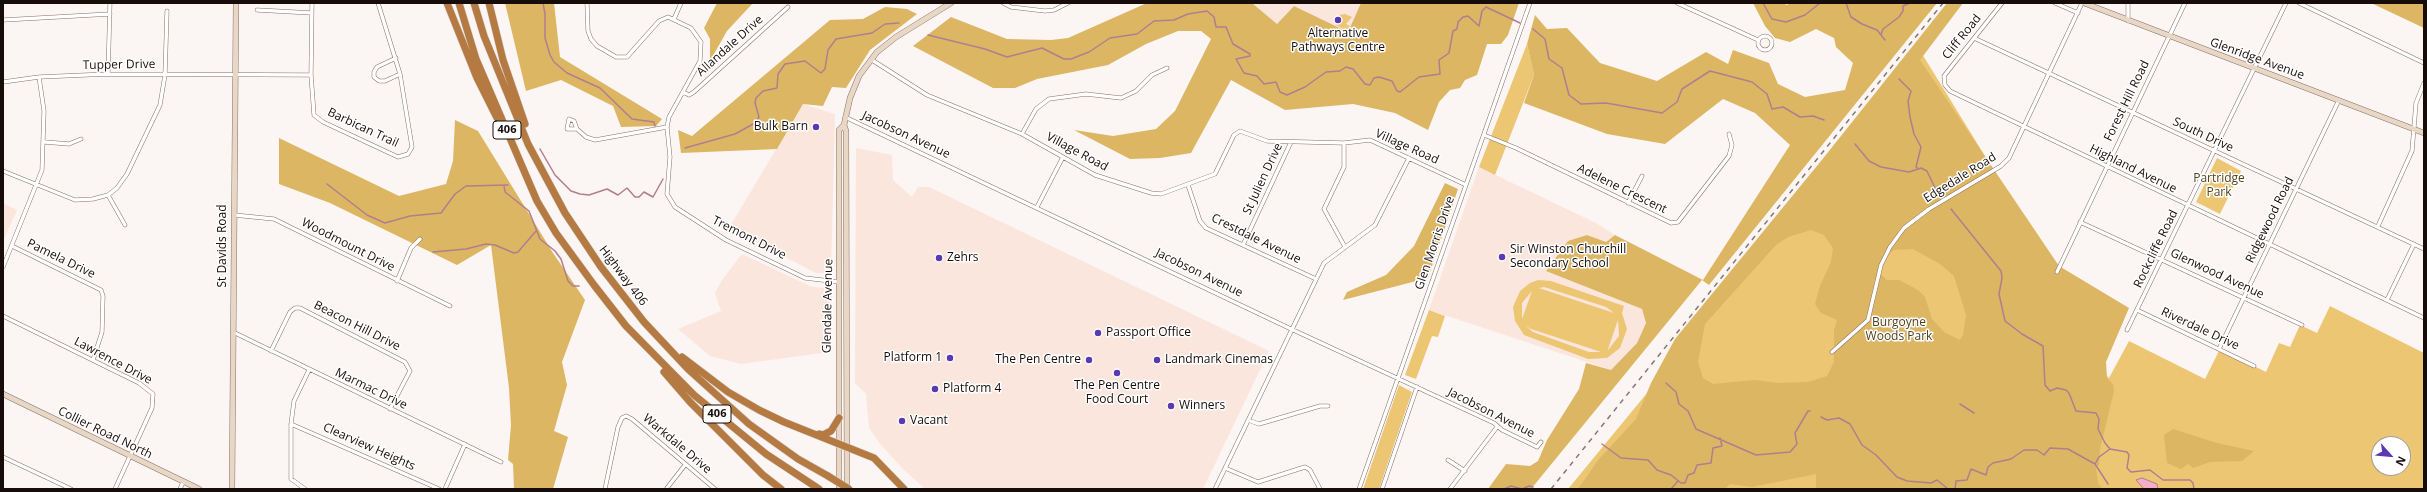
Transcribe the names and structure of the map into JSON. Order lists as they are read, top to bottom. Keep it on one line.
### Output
{"streets":{"highway":["406","Highway 406"],"main road":["Glenridge Avenue","St Davids Road","Glendale Avenue","Collier Road North"],"street":["Cliff Road","Allandale Drive","Tupper Drive","Forest Hill Road","Barbican Trail","Jacobson Avenue","South Drive","Village Road","Highland Avenue","Edgedale Road","St Julien Drive","Adelene Crescent","Ridgewood Road","Tremont Drive","Crestdale Avenue","Glen Morris Drive","Woodmount Drive","Rockcliffe Road","Pamela Drive","Glenwood Avenue","Beacon Hill Drive","Riverdale Drive","Lawrence Drive","Marmac Drive","Warkdale Drive","Clearview Heights"]},"crossings":[["Cliff Road","South Drive"],["Cliff Road","Highland Avenue"],["Allandale Drive","Tremont Drive"],["Glenridge Avenue","Forest Hill Road"],["Glenridge Avenue","Edgedale Road"],["Glenridge Avenue","Ridgewood Road"],["Glenridge Avenue","Rockcliffe Road"],["Tupper Drive","Barbican Trail"],["Tupper Drive","St Davids Road"],["Forest Hill Road","South Drive"],["Forest Hill Road","Highland Avenue"],["Forest Hill Road","Glenwood Avenue"],["Jacobson Avenue","Glen Morris Drive"],["Jacobson Avenue","Glendale Avenue"],["South Drive","Edgedale Road"],["South Drive","Ridgewood Road"],["South Drive","Rockcliffe Road"],["Village Road","St Julien Drive"],["Village Road","Crestdale Avenue"],["Village Road","Glen Morris Drive"],["Village Road","Glendale Avenue"],["Highland Avenue","Edgedale Road"],["Highland Avenue","Ridgewood Road"],["Highland Avenue","Rockcliffe Road"],["St Julien Drive","Crestdale Avenue"],["Adelene Crescent","Glen Morris Drive"],["Ridgewood Road","Glenwood Avenue"],["Ridgewood Road","Riverdale Drive"],["Tremont Drive","Glendale Avenue"],["Woodmount Drive","St Davids Road"],["St Davids Road","Marmac Drive"],["Rockcliffe Road","Glenwood Avenue"],["Rockcliffe Road","Riverdale Drive"],["Pamela Drive","Lawrence Drive"],["Highway 406","Glendale Avenue"],["Beacon Hill Drive","Marmac Drive"],["Lawrence Drive","Collier Road North"]],"parks":["Partridge Park","Burgoyne Woods Park"],"places":["Alternative Pathways Centre","Bulk Barn","Sir Winston Churchill Secondary School","Zehrs","Passport Office","Platform 1","The Pen Centre","Landmark Cinemas","The Pen Centre Food Court","Platform 4","Winners","Vacant"],"north":"bottom right"}
